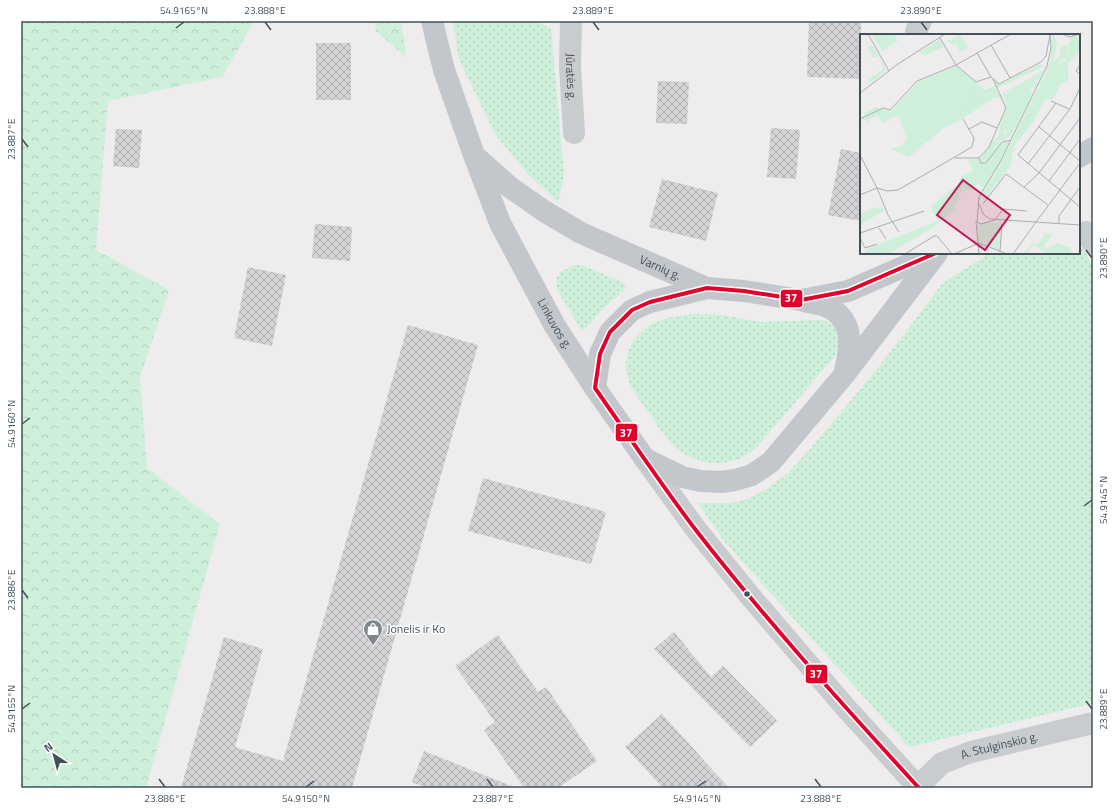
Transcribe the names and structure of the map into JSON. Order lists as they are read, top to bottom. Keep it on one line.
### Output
{"streets":{"main road":["Varnių g.","Linkuvos g."],"street":["Jūratės g.","A. Stulginskio g."]},"crossings":[["Varnių g.","Linkuvos g."],["Linkuvos g.","A. Stulginskio g."]],"places":{"shop":["Jonelis ir Ko"]},"lines":["transit line 37"],"north":"top left","coordinates":["54.9165°N","23.888°E","23.889°E","23.890°E","23.887°E","54.9160°N","54.9145°N","23.886°E","54.9155°N","54.9150°N"]}
